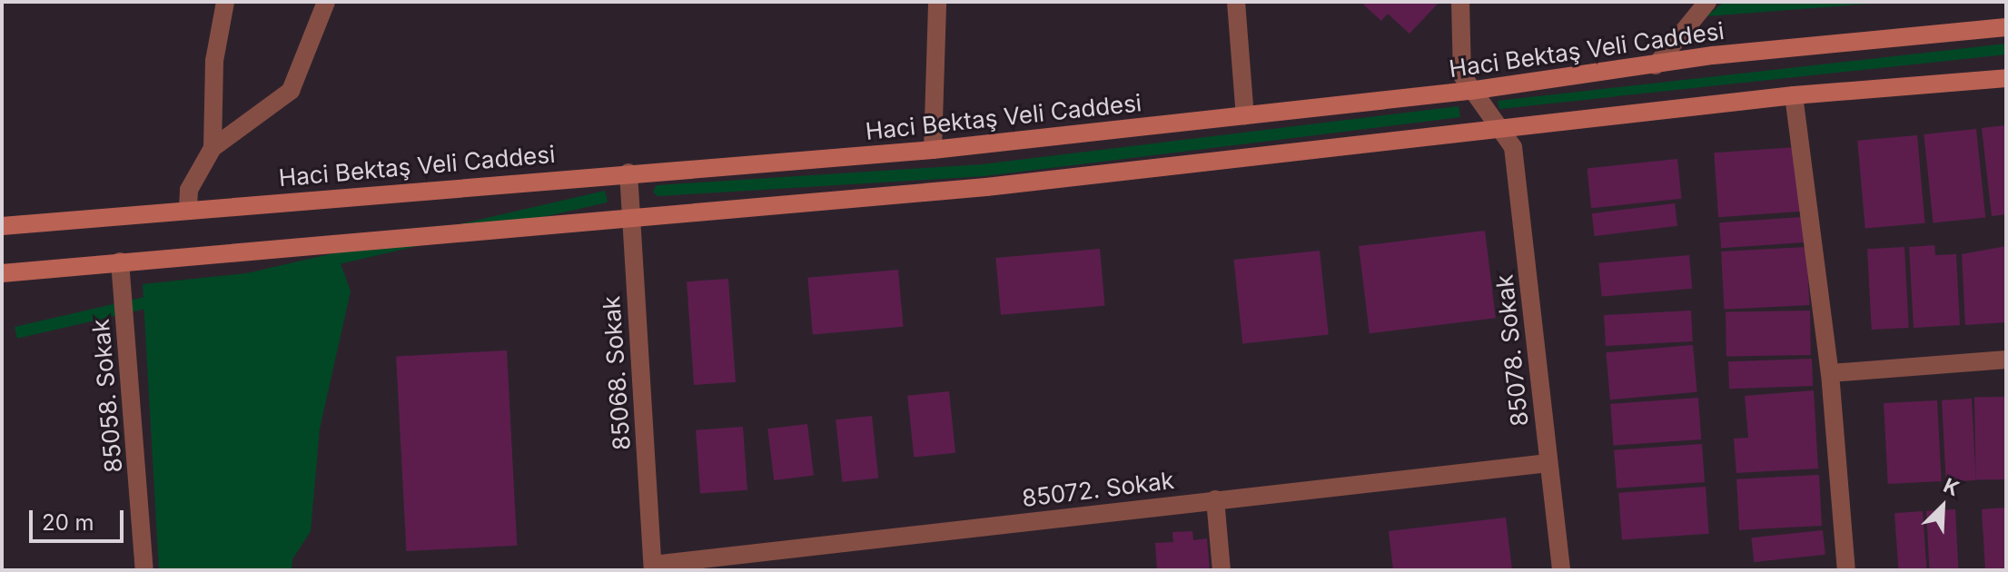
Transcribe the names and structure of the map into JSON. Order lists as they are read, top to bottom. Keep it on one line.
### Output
{"streets":{"main road":["Haci Bektaş Veli Caddesi"],"street":["85078. Sokak","85068. Sokak","85058. Sokak","85072. Sokak"]},"crossings":[["Haci Bektaş Veli Caddesi","85078. Sokak"],["Haci Bektaş Veli Caddesi","85068. Sokak"],["85078. Sokak","85072. Sokak"],["85068. Sokak","85072. Sokak"]],"scale_bar":"20 m","north":"top right"}
